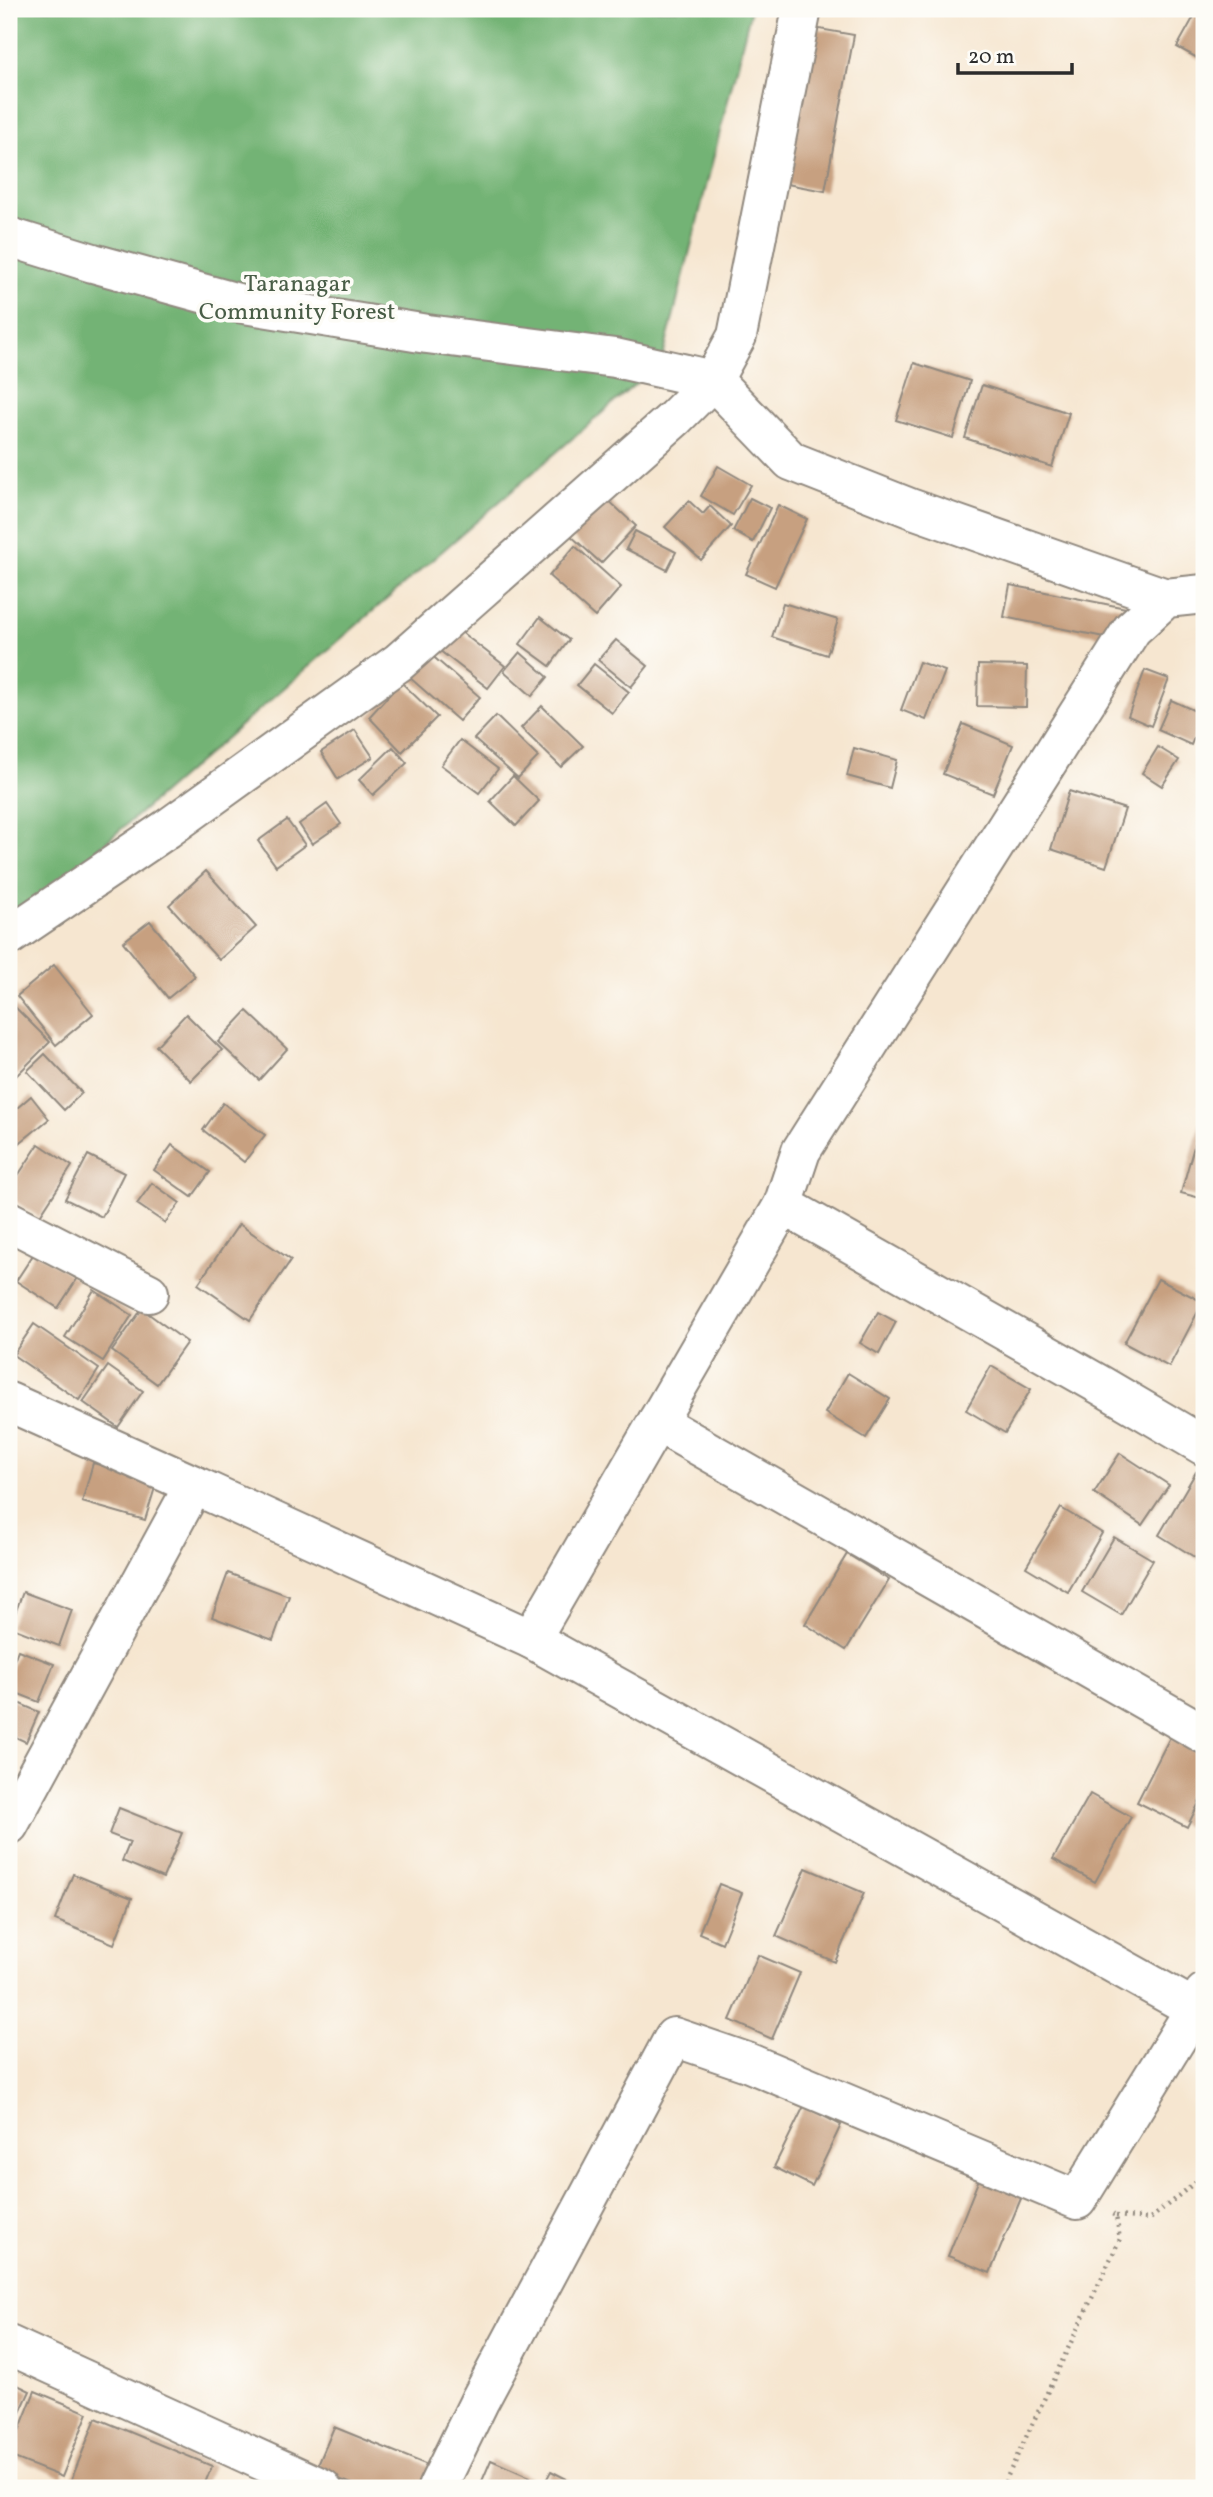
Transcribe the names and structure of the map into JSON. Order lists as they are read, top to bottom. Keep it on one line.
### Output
{"parks":["Taranagar Community Forest"],"scale_bar":"20 m"}
